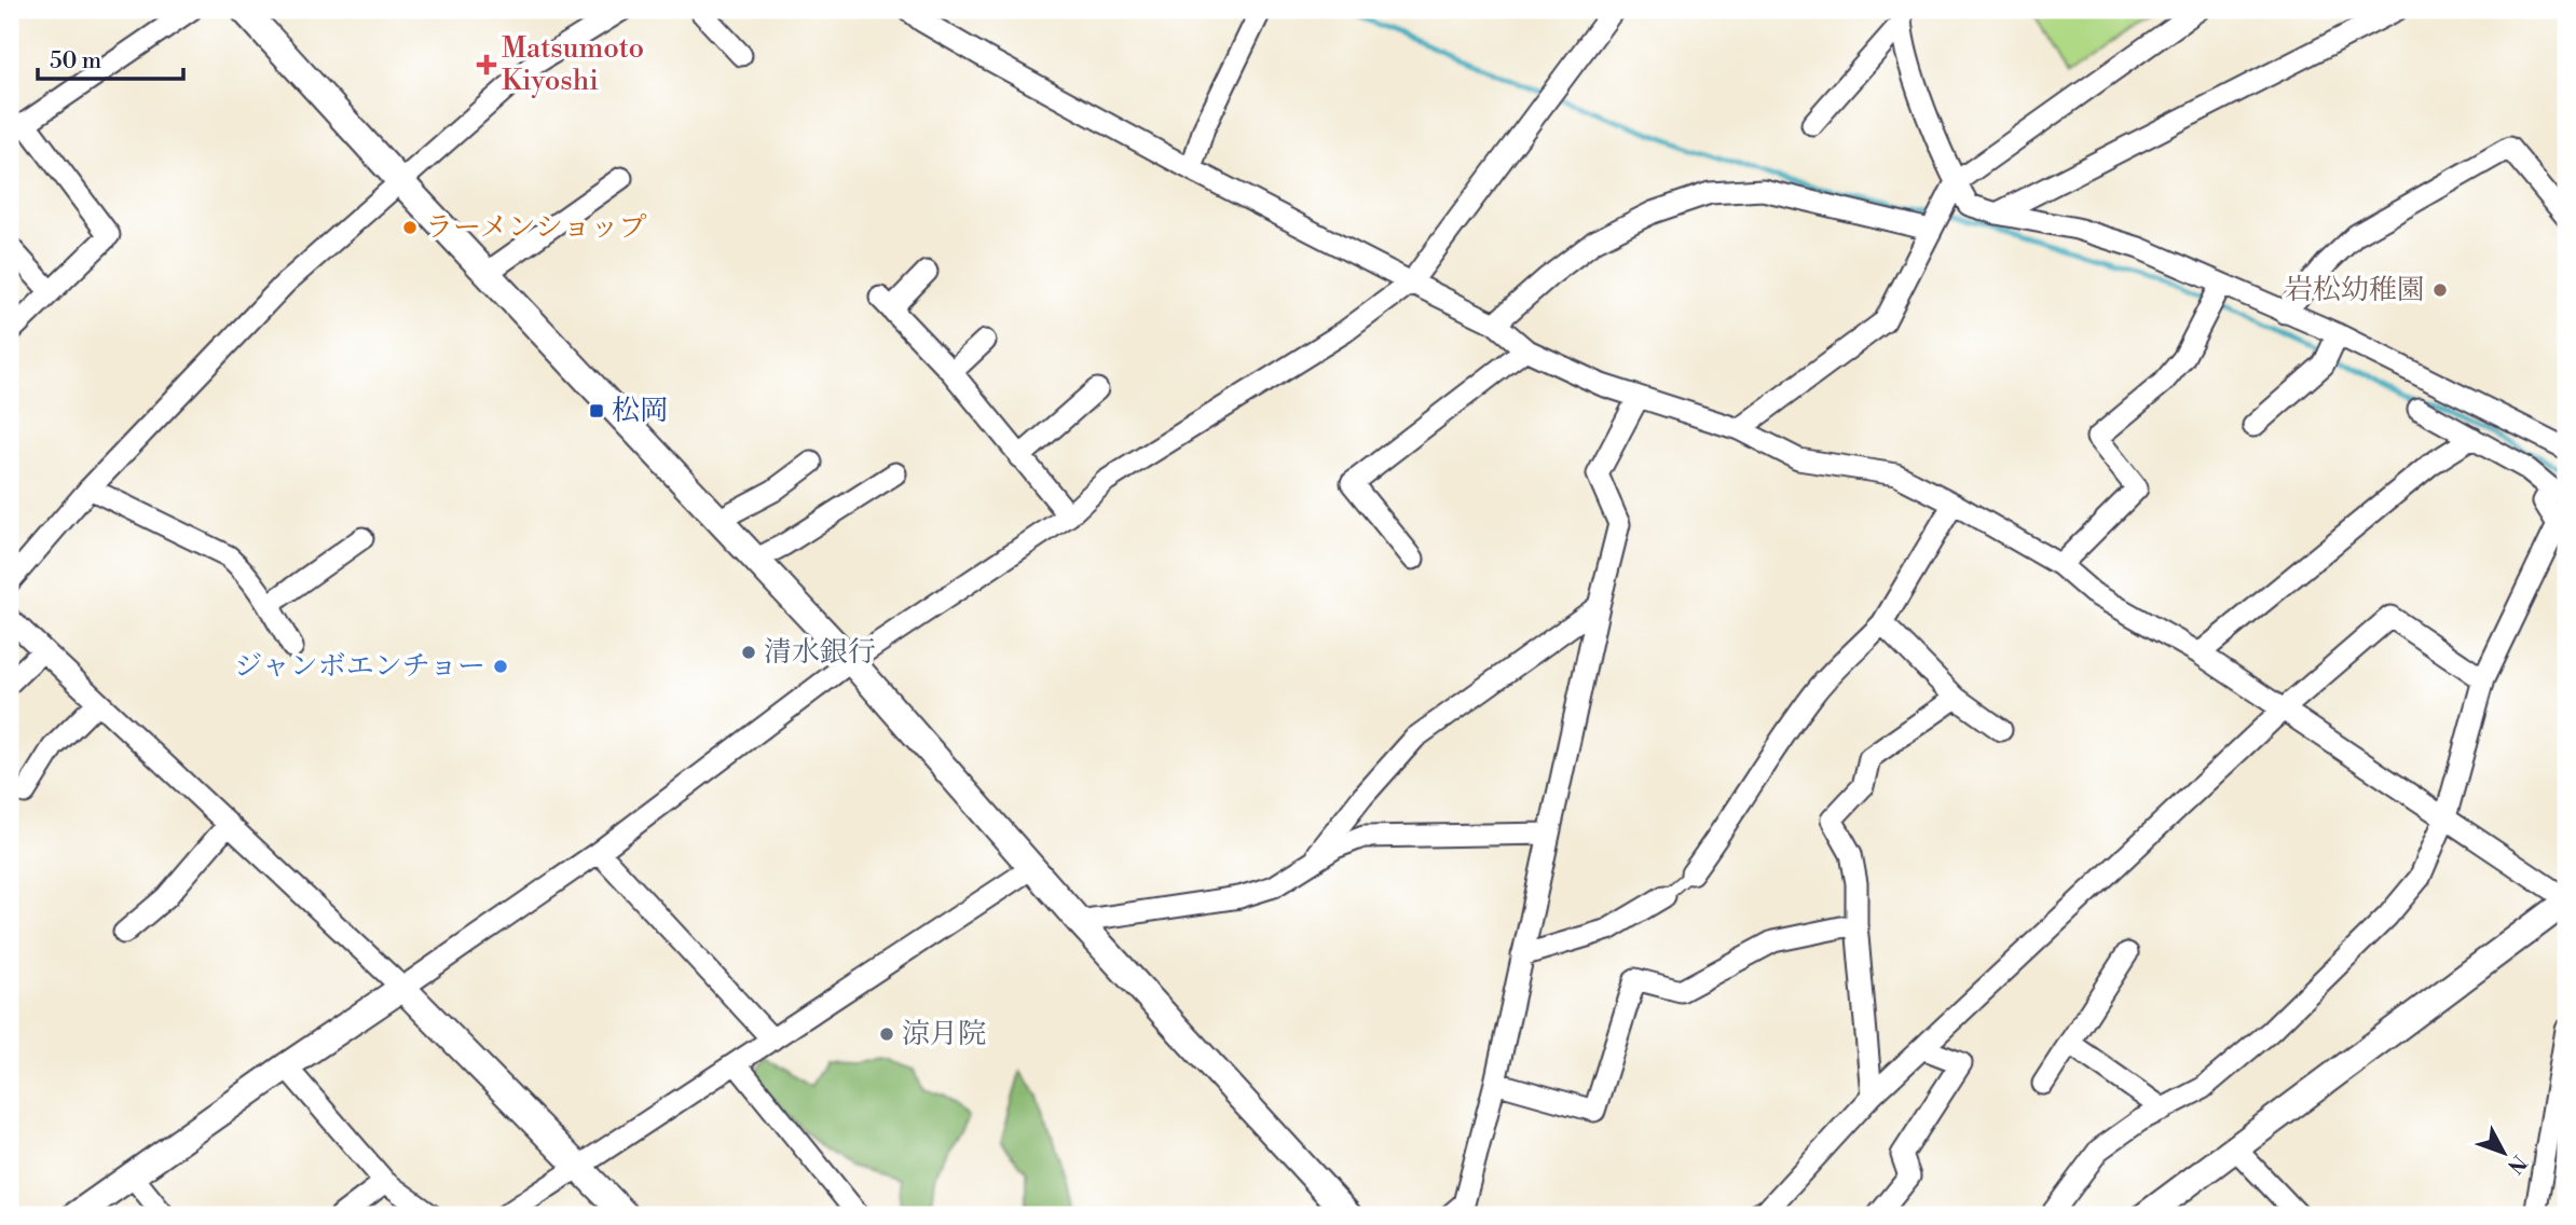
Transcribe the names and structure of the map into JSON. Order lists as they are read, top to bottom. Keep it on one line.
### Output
{"places":{"health":["Matsumoto Kiyoshi"],"other":["ラーメンショップ","岩松幼稚園","清水銀行","ジャンボエンチョー","涼月院"],"transit":["松岡"]},"scale_bar":"50 m","north":"bottom right"}
